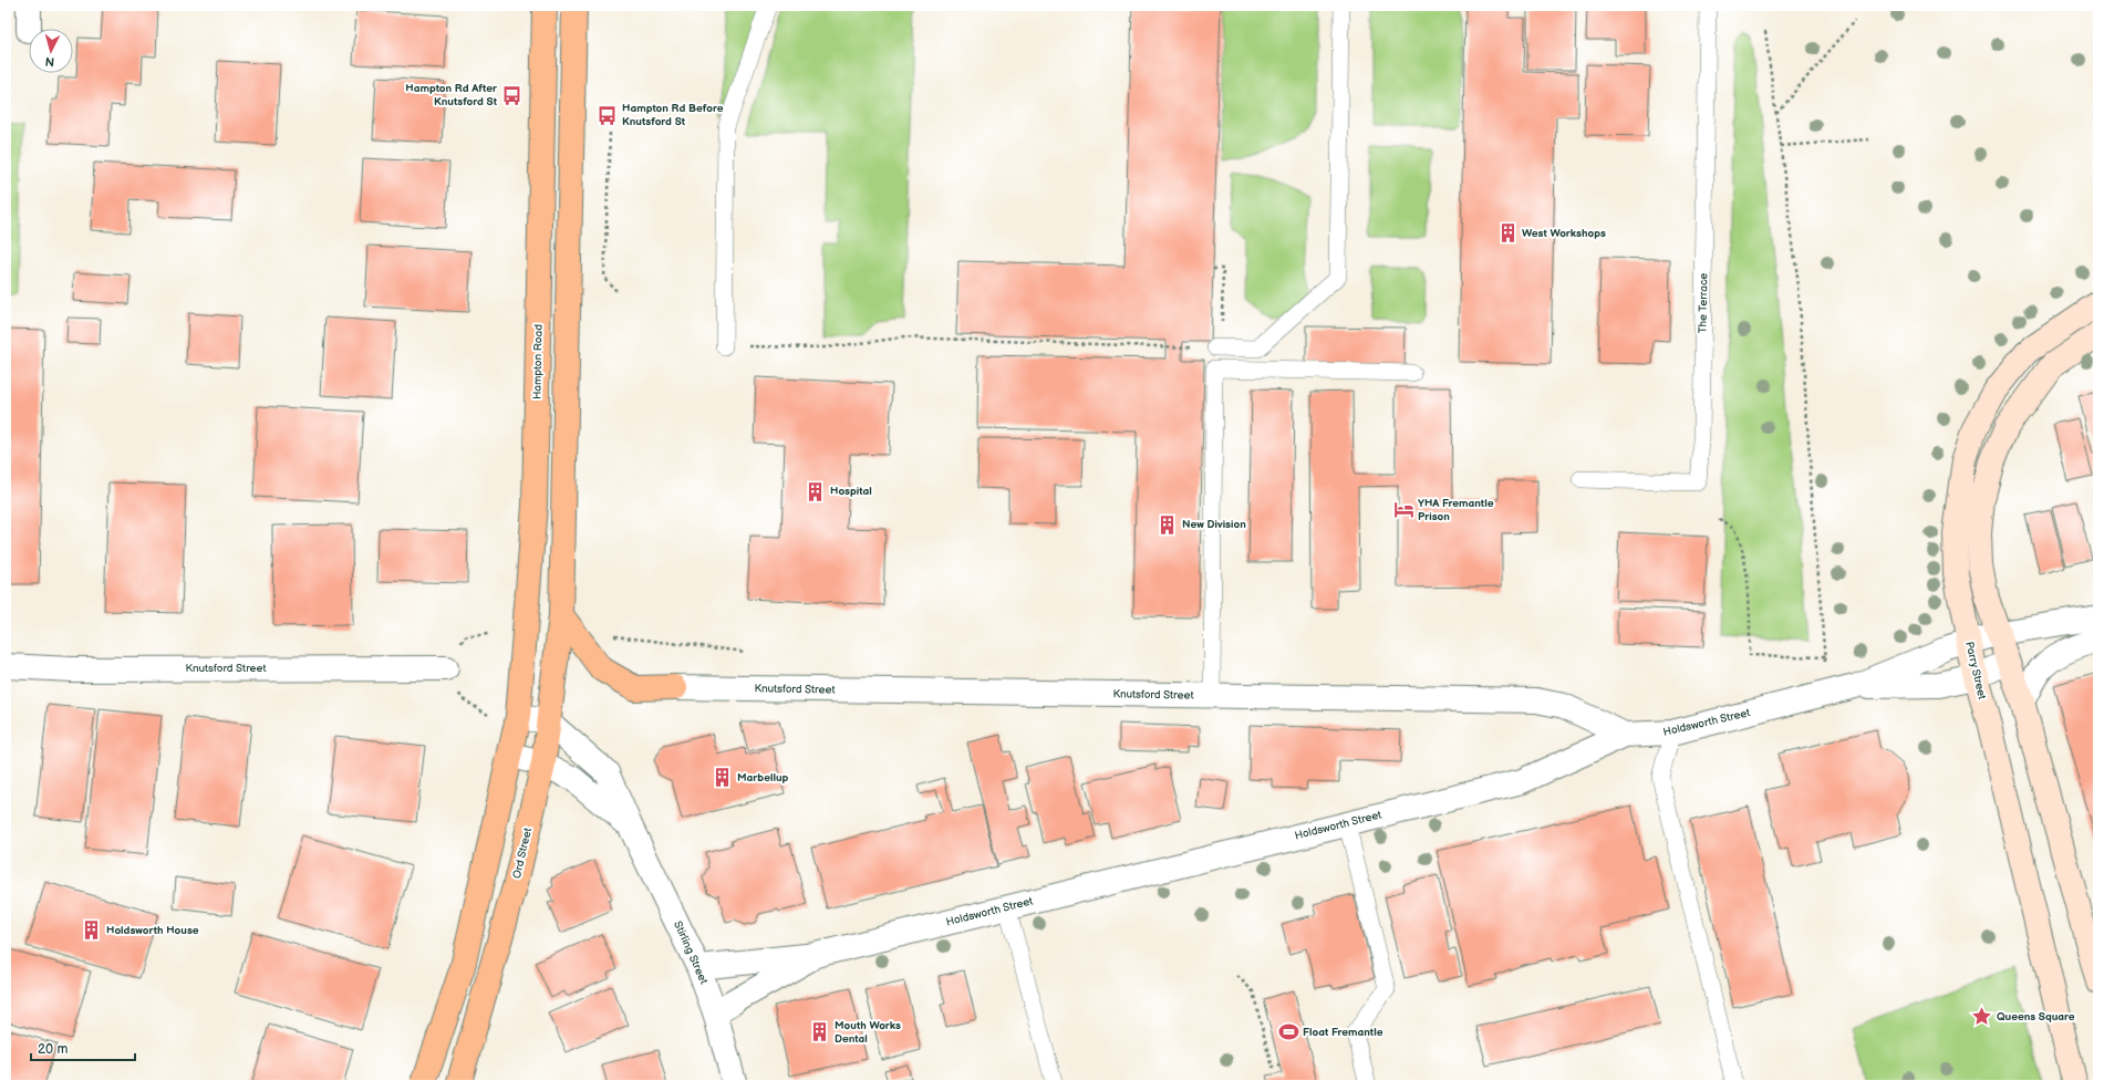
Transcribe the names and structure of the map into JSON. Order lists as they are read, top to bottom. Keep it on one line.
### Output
{"streets":{"main road":["Hampton Road","Ord Street"],"street":["Knutsford Street","Parry Street","Holdsworth Street","Stirling Street"],"lane":["The Terrace"]},"crossings":[["Knutsford Street","Holdsworth Street"],["Parry Street","Holdsworth Street"],["Holdsworth Street","Stirling Street"],["Ord Street","Stirling Street"]],"places":{"bus stop":["Hampton Rd After Knutsford St","Hampton Rd Before Knutsford St"],"building":["West Workshops","Hospital","New Division","Marbellup","Holdsworth House","Mouth Works Dental"],"hotel":["YHA Fremantle Prison"],"place":["Queens Square"],"sports":["Float Fremantle"]},"scale_bar":"20 m","north":"bottom"}
